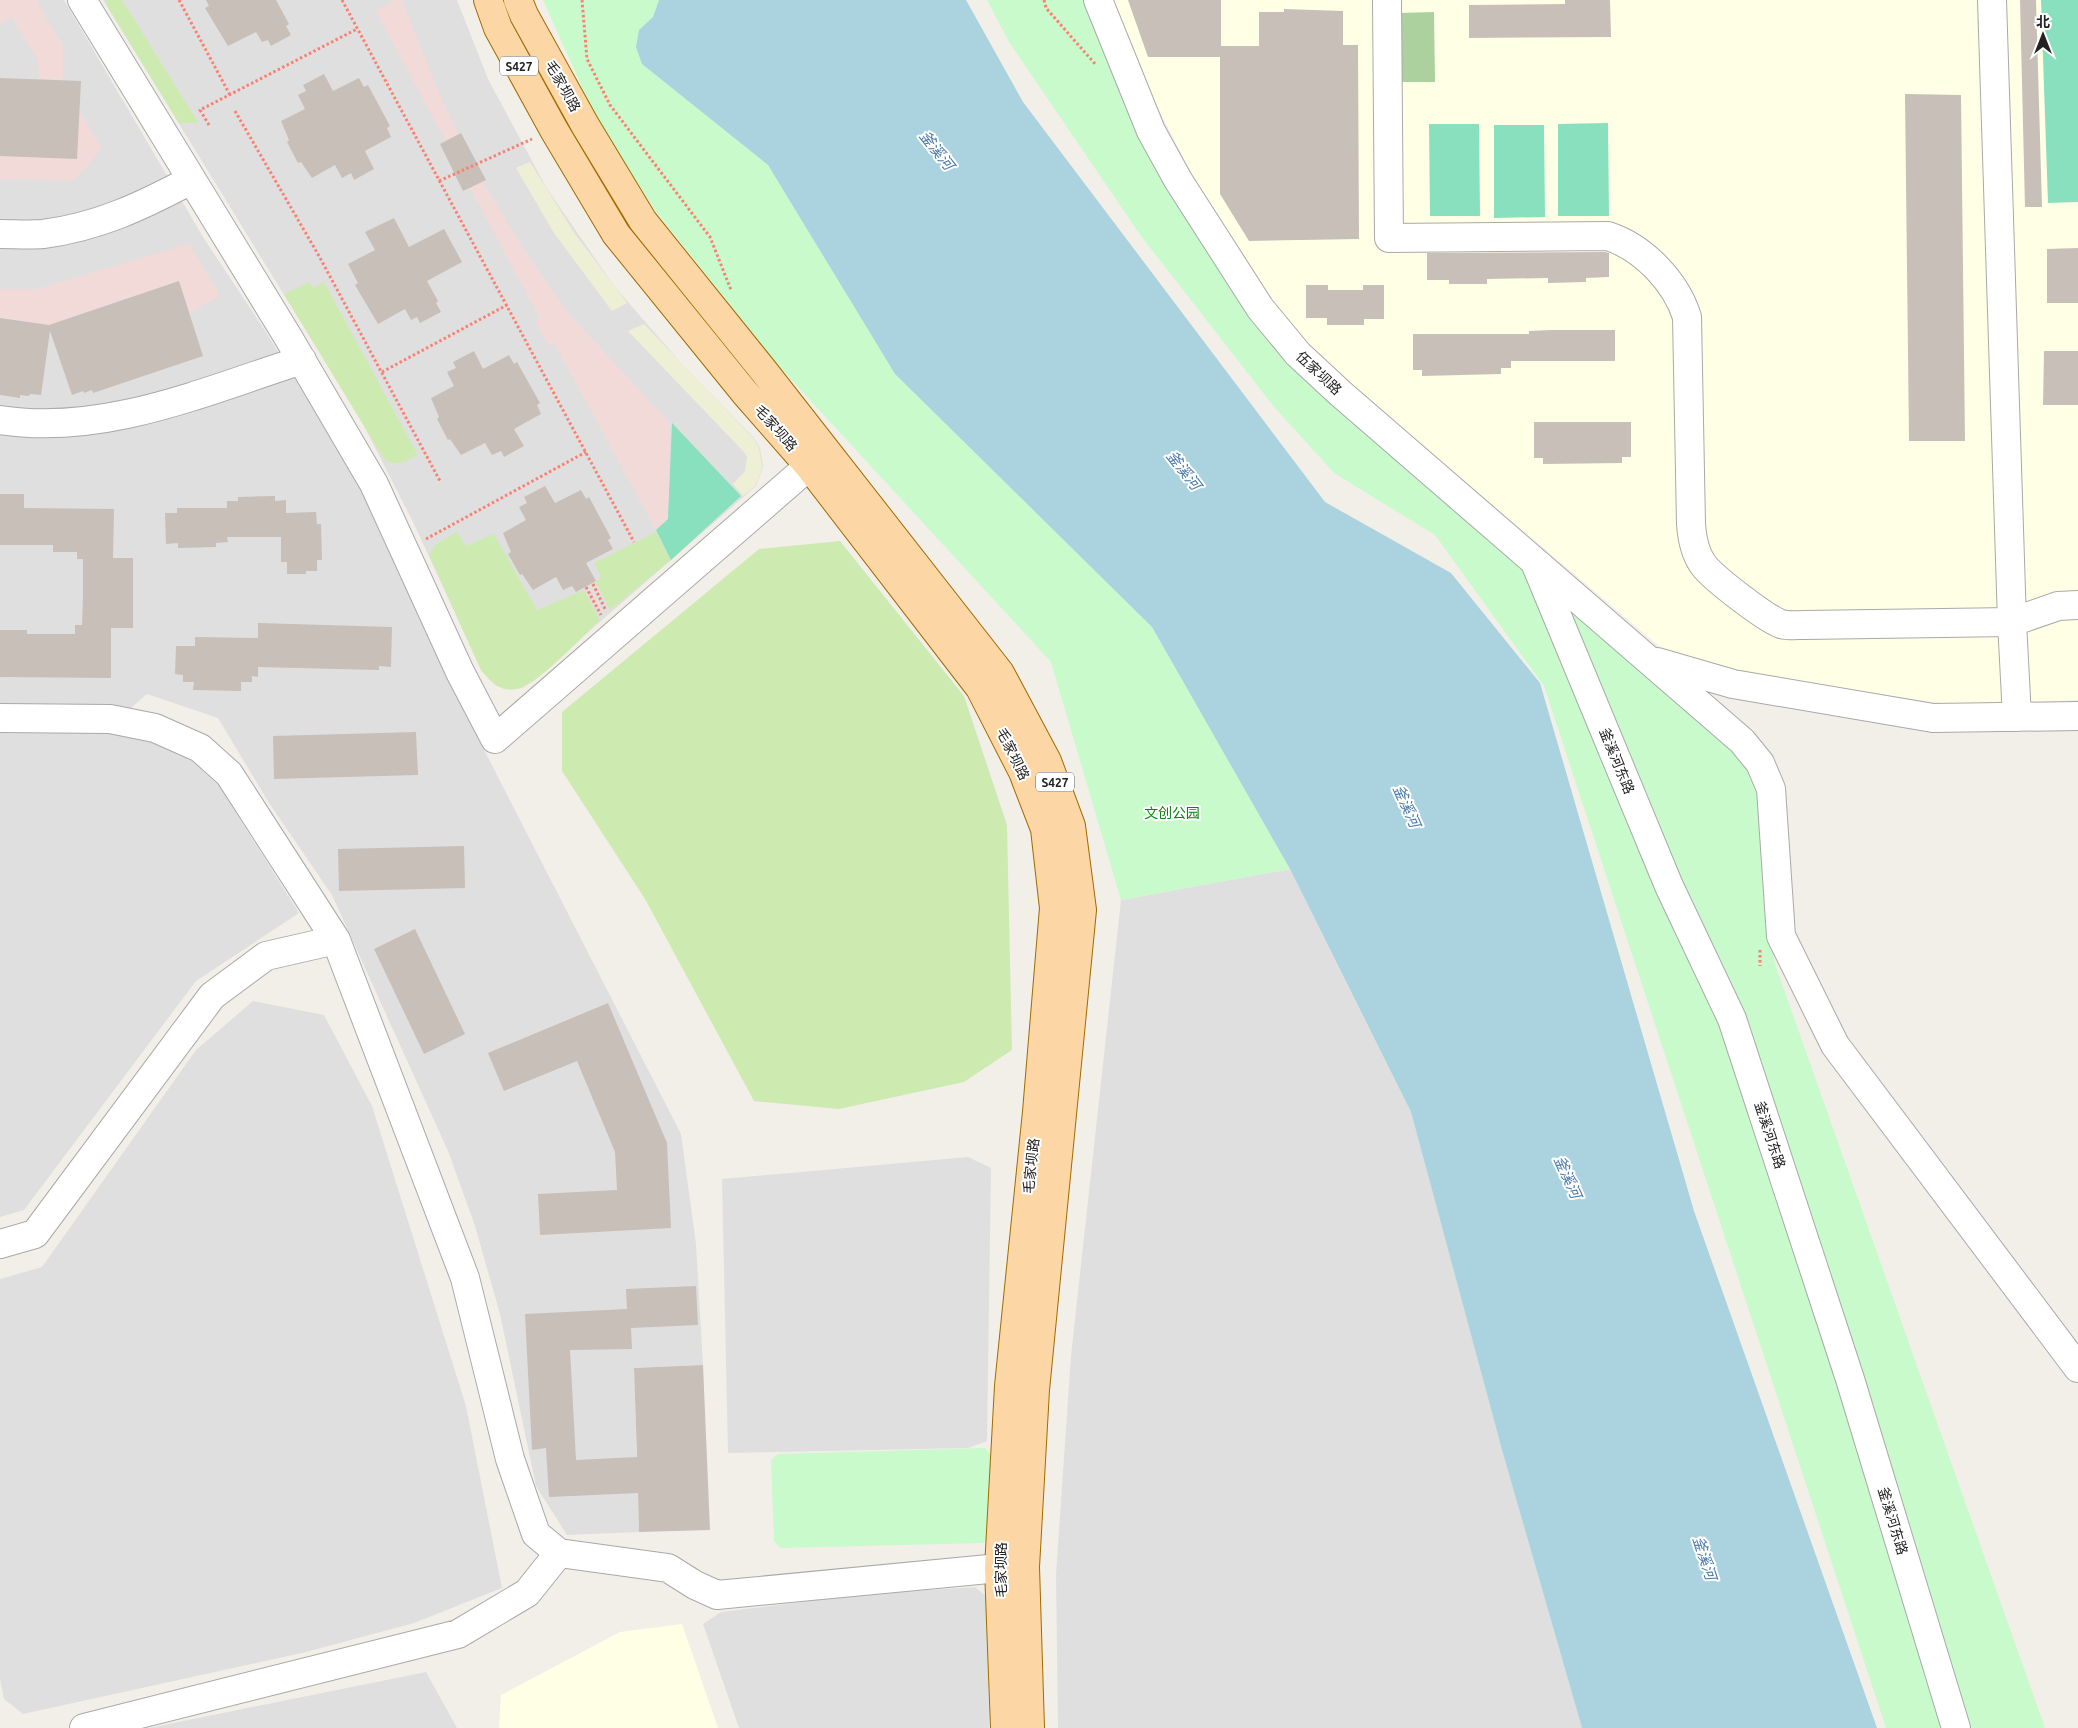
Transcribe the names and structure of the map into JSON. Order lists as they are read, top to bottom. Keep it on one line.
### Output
{"streets":{"main road":["S427","毛家坝路"],"street":["伍家坝路","釜溪河东路"]},"crossings":[["伍家坝路","釜溪河东路"]],"water":["釜溪河"],"parks":["文创公园"],"north":"top"}
